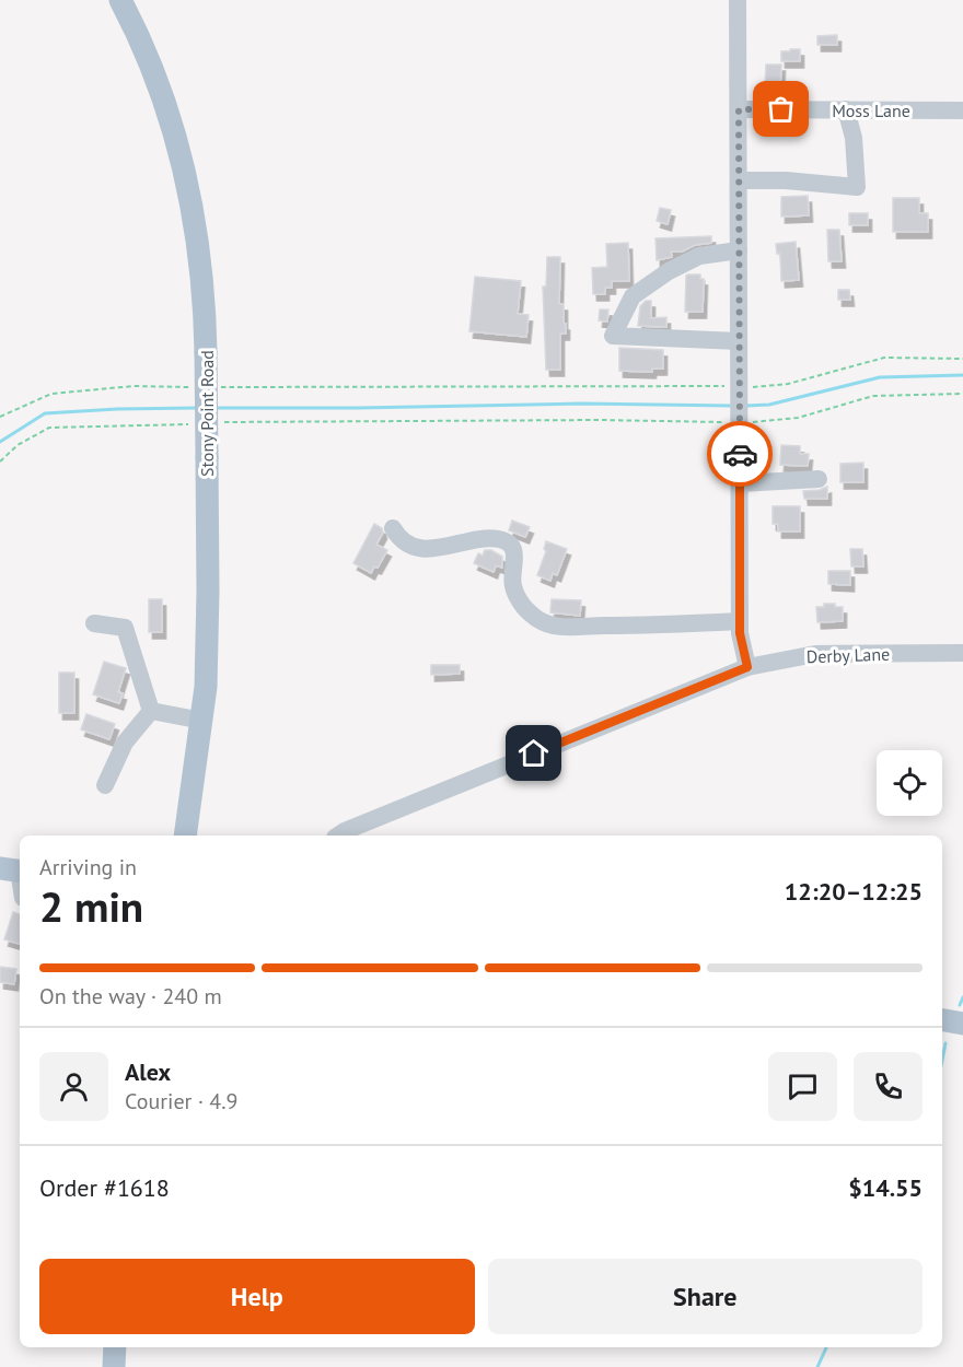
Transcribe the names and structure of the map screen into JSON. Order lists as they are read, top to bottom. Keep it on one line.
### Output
{"streets":{"main road":["Stony Point Road"],"street":["Moss Lane","Derby Lane"]},"page":{"heading":["2 min","Arriving in","12:20–12:25"],"panel":["Alex","Courier · 4.9","Order #1618","$14.55"],"bar":"On the way · 240 m","buttons":["Help","Share"]}}
